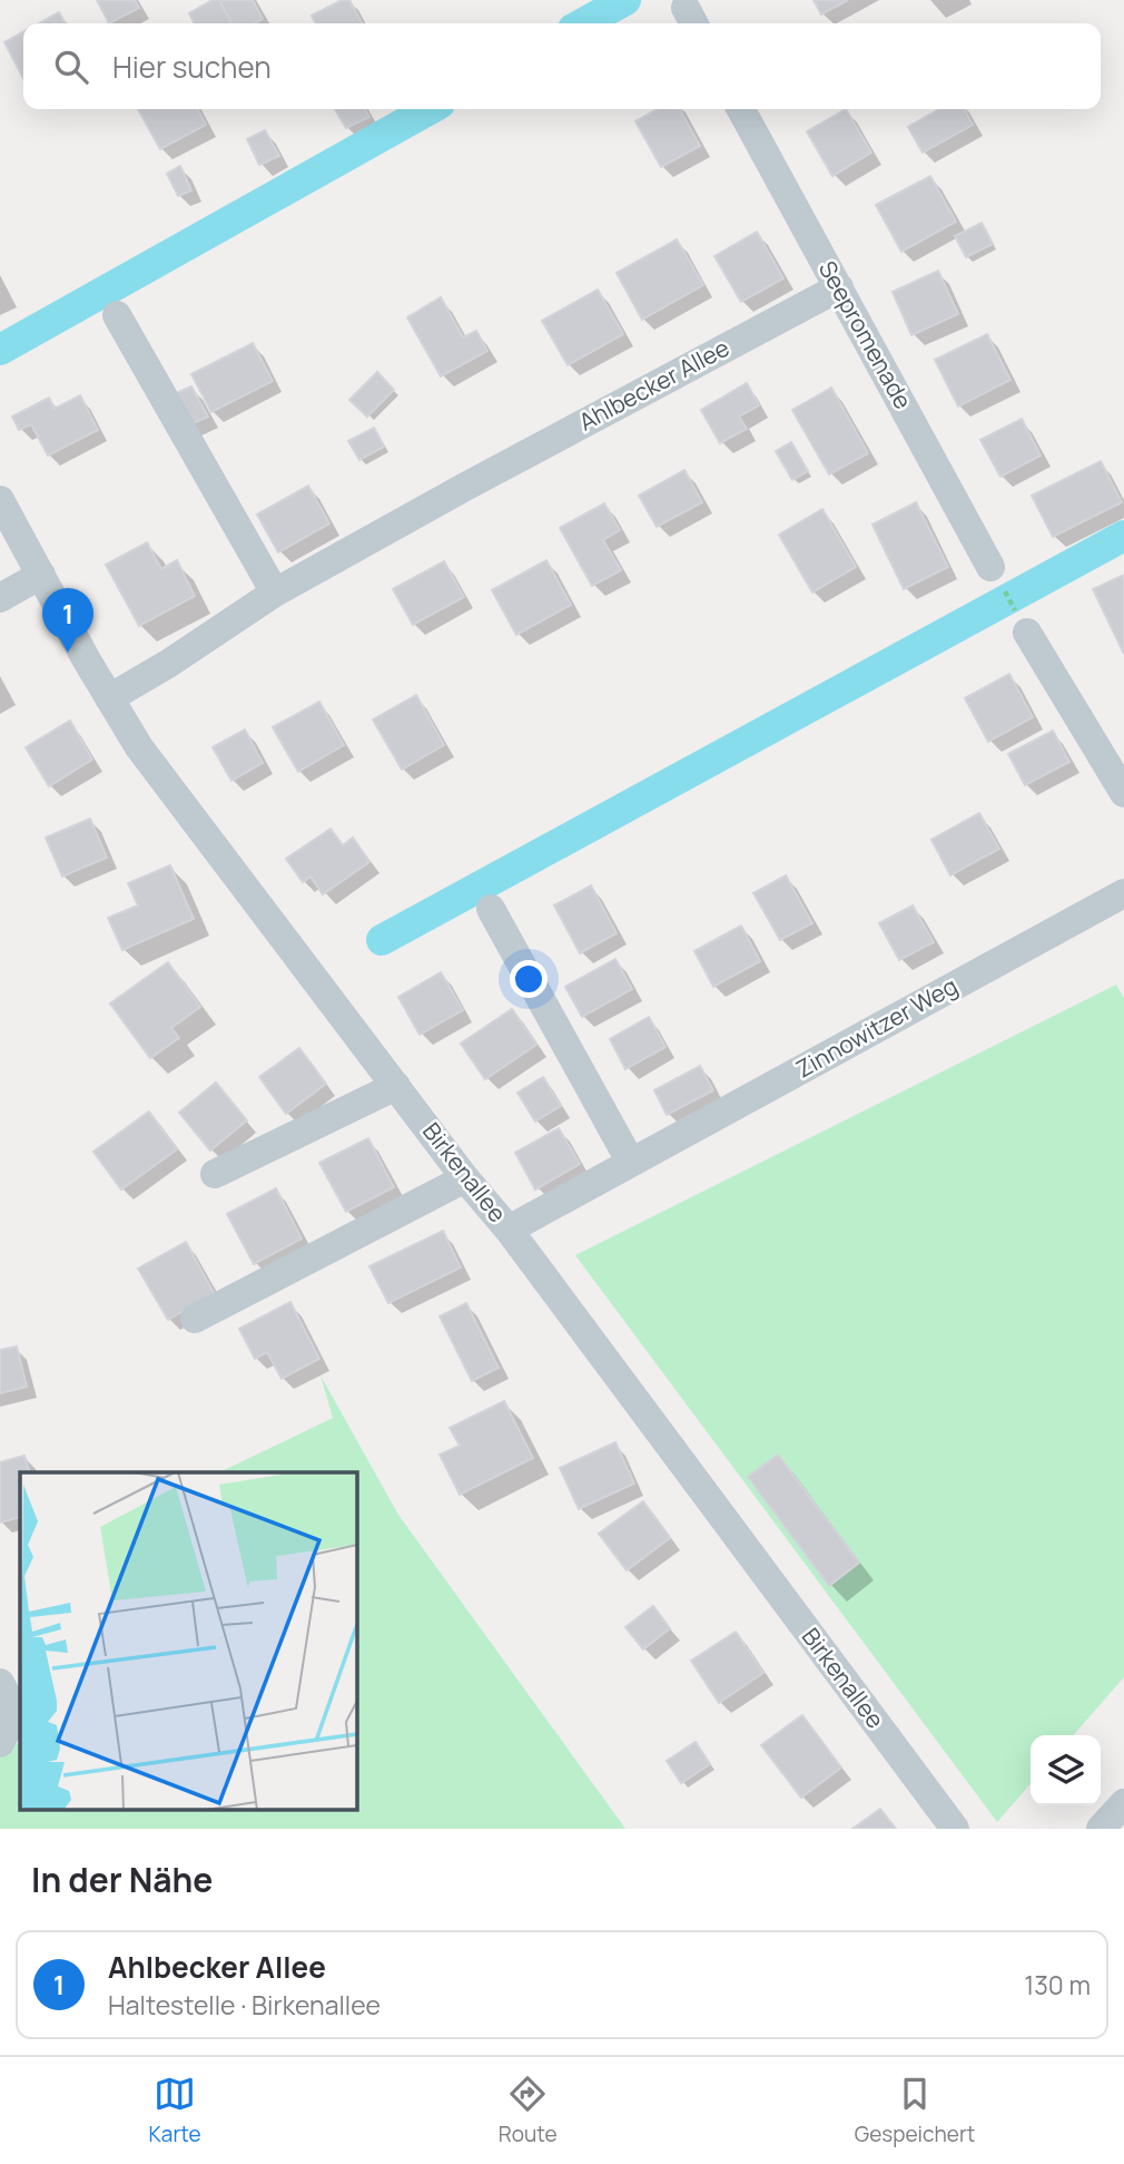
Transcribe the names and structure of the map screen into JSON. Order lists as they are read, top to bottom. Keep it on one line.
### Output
{"streets":{"street":["Seepromenade","Ahlbecker Allee","Zinnowitzer Weg","Birkenallee"]},"crossings":[["Seepromenade","Ahlbecker Allee"],["Ahlbecker Allee","Birkenallee"],["Zinnowitzer Weg","Birkenallee"]],"page":{"search":"Hier suchen","pins":"1","heading":"In der Nähe","list":[{"mark":"1","name":"Ahlbecker Allee","note":"Haltestelle · Birkenallee","value":"130 m"}],"nav":["Karte","Route","Gespeichert"]}}
